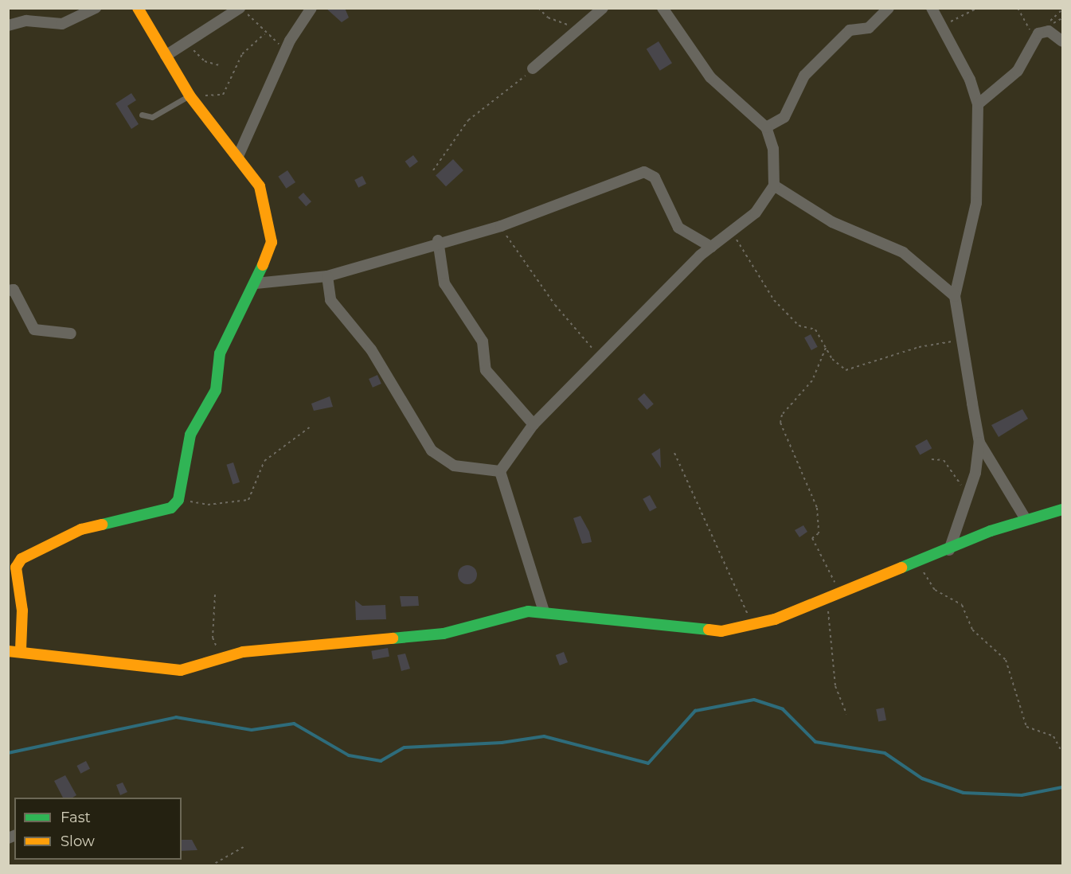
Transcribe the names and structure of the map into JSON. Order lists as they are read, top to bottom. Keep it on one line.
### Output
{"legend":["Fast","Slow"]}
